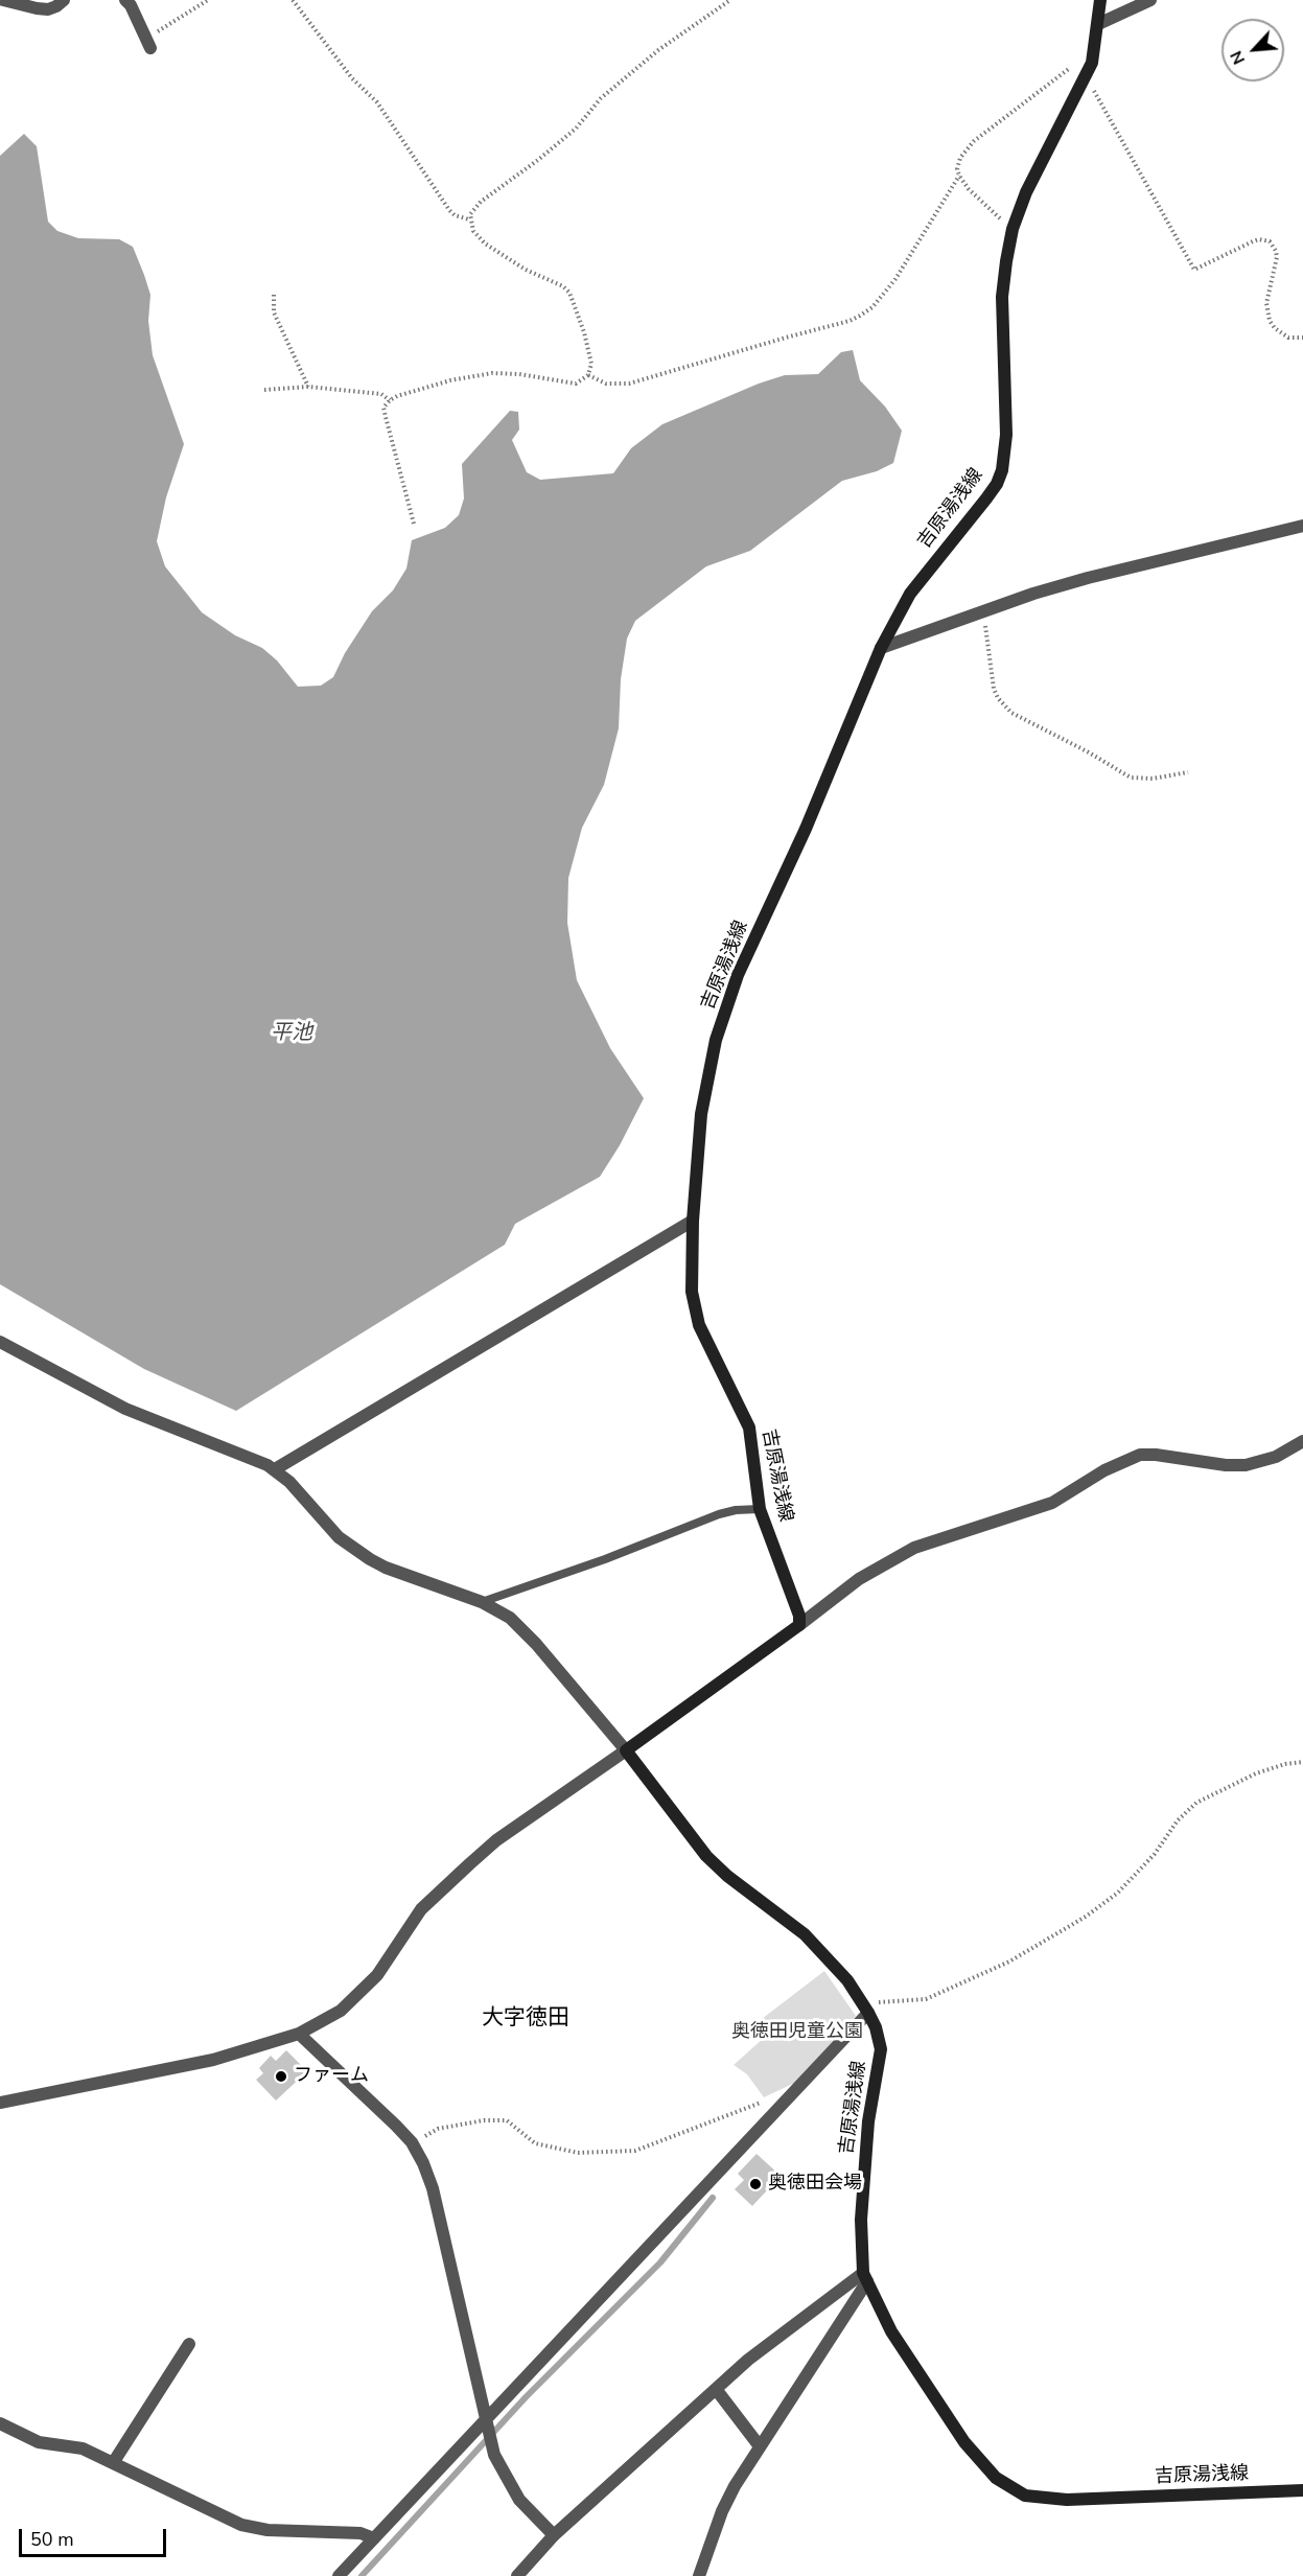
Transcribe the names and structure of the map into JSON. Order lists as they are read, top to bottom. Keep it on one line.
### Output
{"streets":{"main road":["吉原湯浅線"]},"districts":["大字徳田"],"water":["平池"],"parks":["奥徳田児童公園"],"places":["ファーム","奥徳田会場"],"scale_bar":"50 m","north":"bottom left"}
